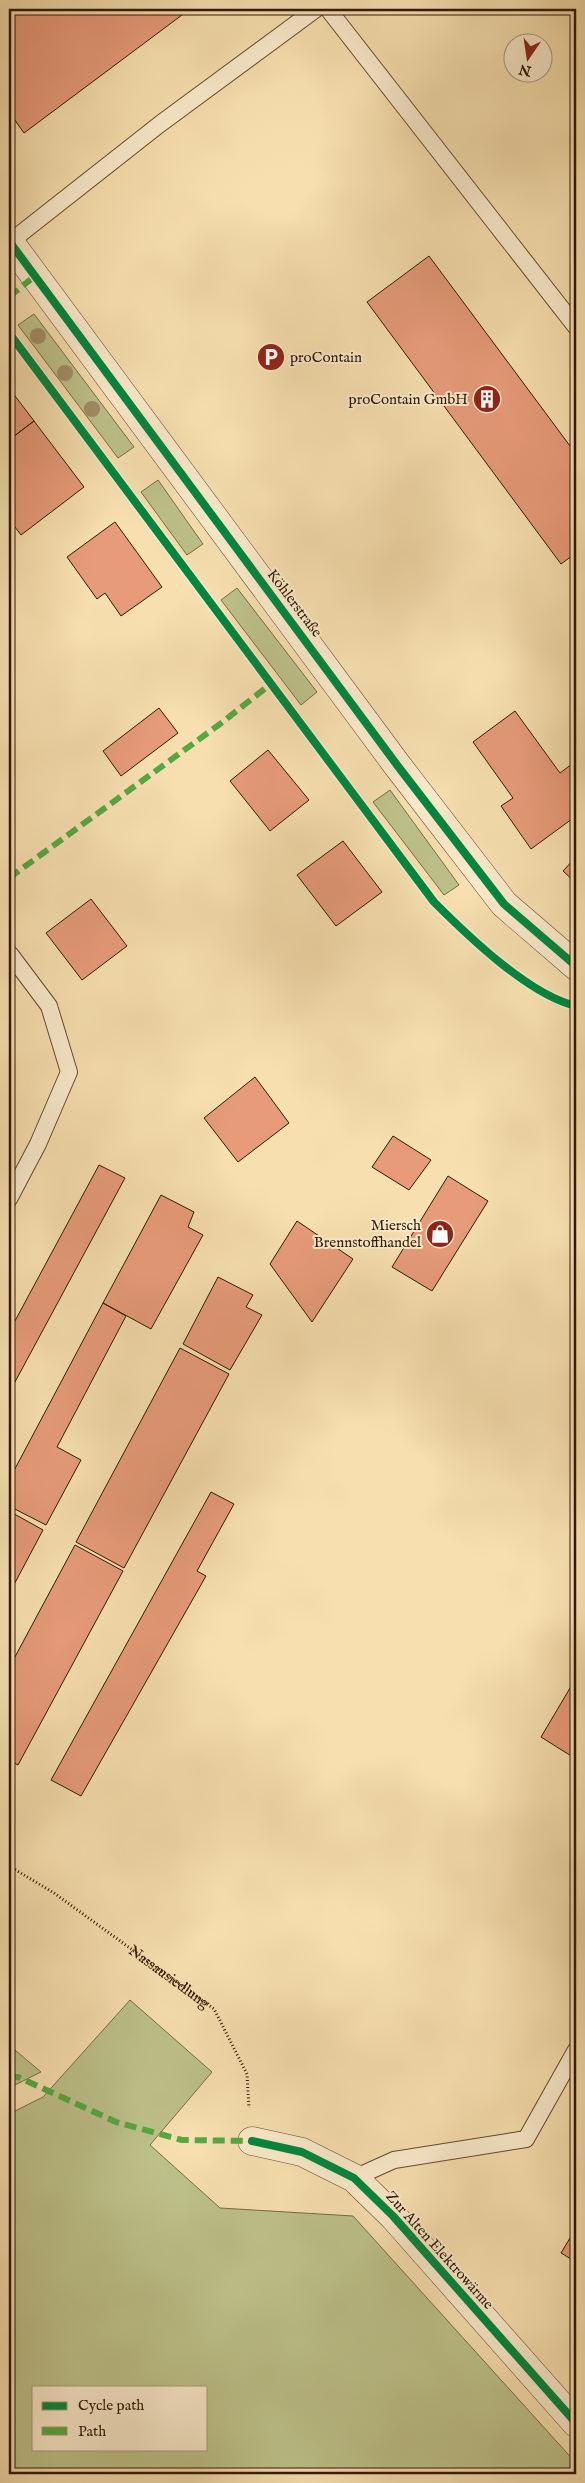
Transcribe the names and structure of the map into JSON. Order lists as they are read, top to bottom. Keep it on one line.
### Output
{"streets":{"street":["Köhlerstraße","Zur Alten Elektrowärme"],"path":["Nassausiedlung"]},"crossings":[["Nassausiedlung","Zur Alten Elektrowärme"]],"places":{"parking":["proContain"],"building":["proContain GmbH"],"shop":["Miersch Brennstoffhandel"]},"legend":["Cycle path","Path"],"north":"bottom"}
